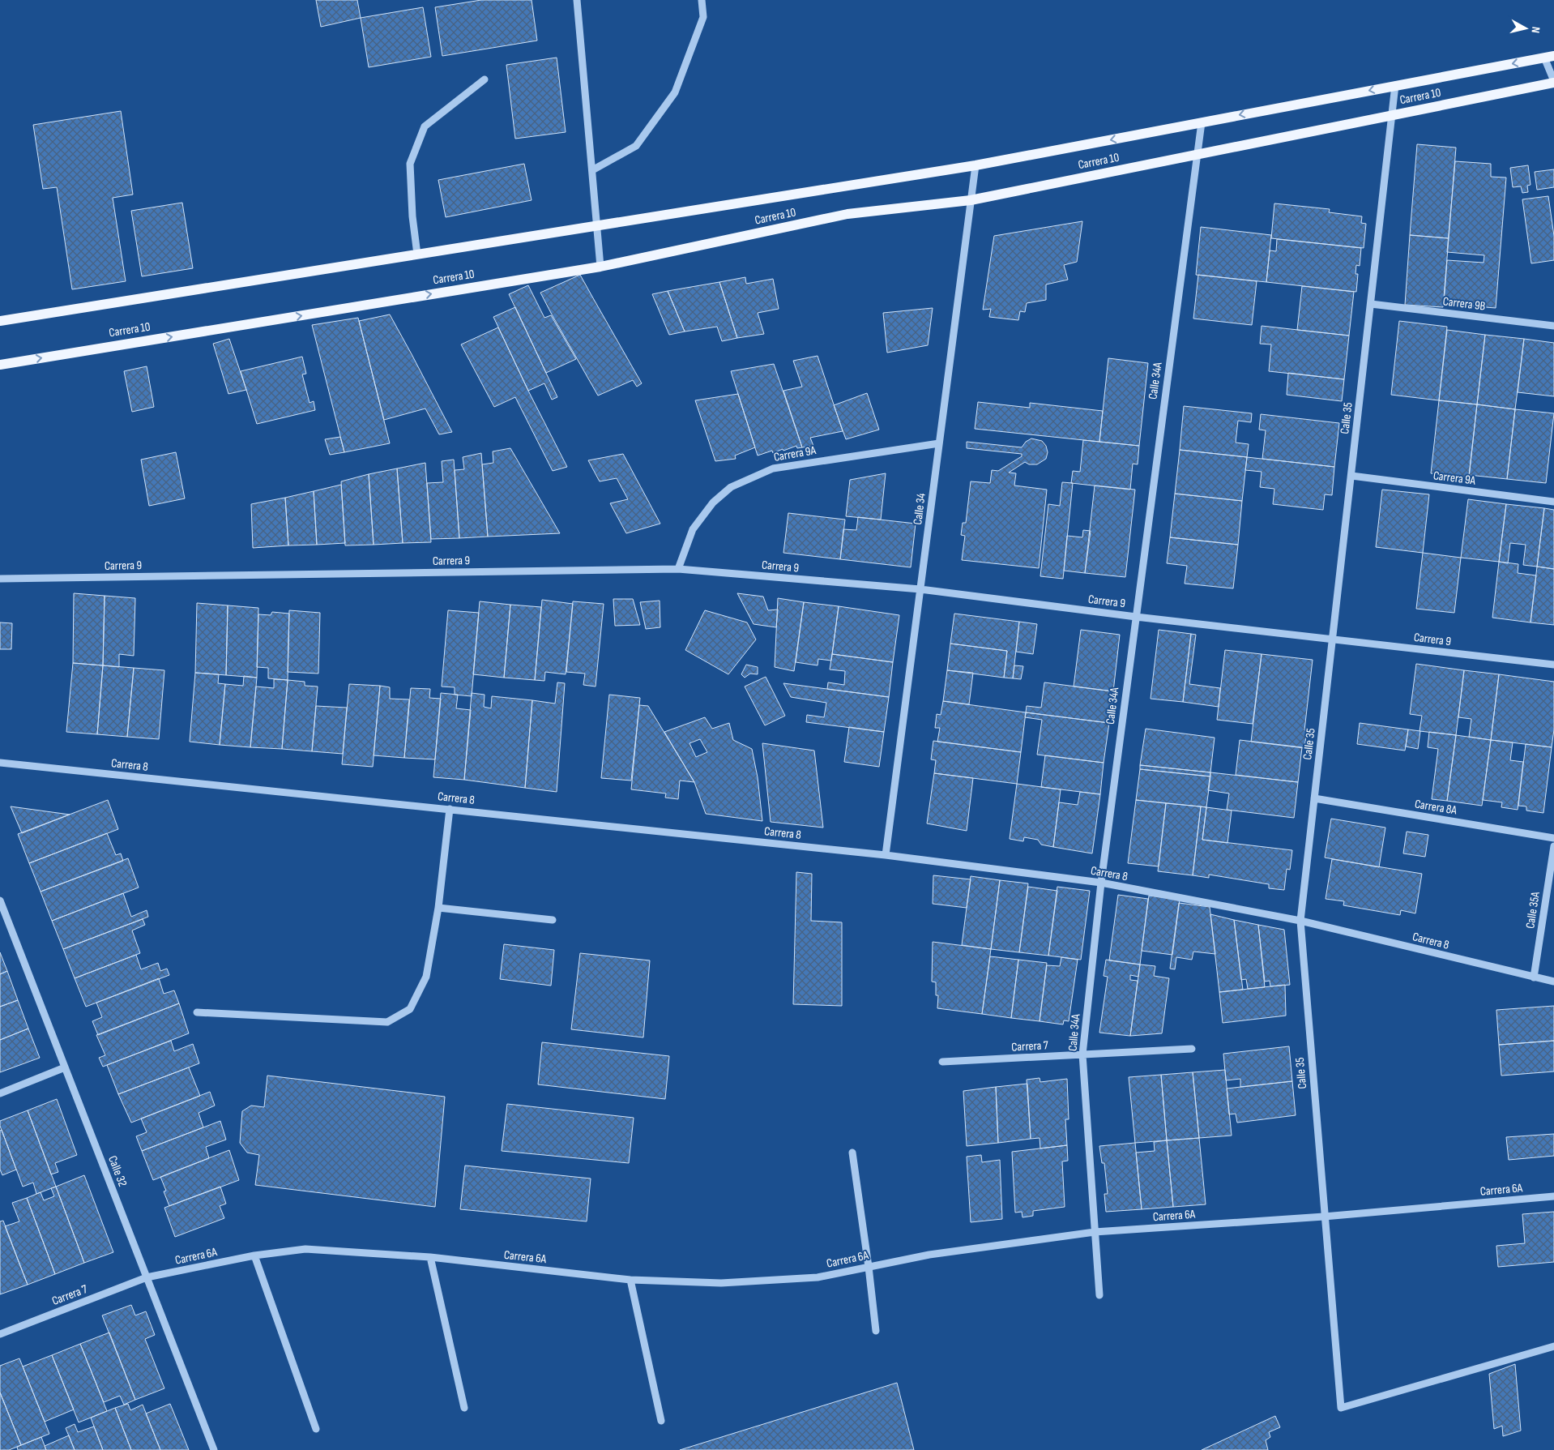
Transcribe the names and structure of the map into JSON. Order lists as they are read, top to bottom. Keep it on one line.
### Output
{"streets":{"main road":["Carrera 10"],"street":["Carrera 9B","Calle 34A","Calle 35","Carrera 9A","Calle 34","Carrera 9","Carrera 8","Carrera 8A","Calle 35A","Carrera 7","Calle 32","Carrera 6A"]},"crossings":[["Carrera 10","Calle 34A"],["Carrera 10","Calle 35"],["Carrera 10","Calle 34"],["Carrera 9B","Calle 35"],["Calle 34A","Carrera 9"],["Calle 34A","Carrera 8"],["Calle 34A","Carrera 7"],["Calle 34A","Carrera 6A"],["Calle 35","Carrera 9A"],["Calle 35","Carrera 9"],["Calle 35","Carrera 8"],["Calle 35","Carrera 8A"],["Calle 35","Carrera 6A"],["Carrera 9A","Calle 34"],["Carrera 9A","Carrera 9"],["Calle 34","Carrera 9"],["Calle 34","Carrera 8"],["Carrera 8","Calle 35A"],["Carrera 7","Calle 32"],["Carrera 7","Carrera 6A"],["Calle 32","Carrera 6A"]],"north":"right"}
